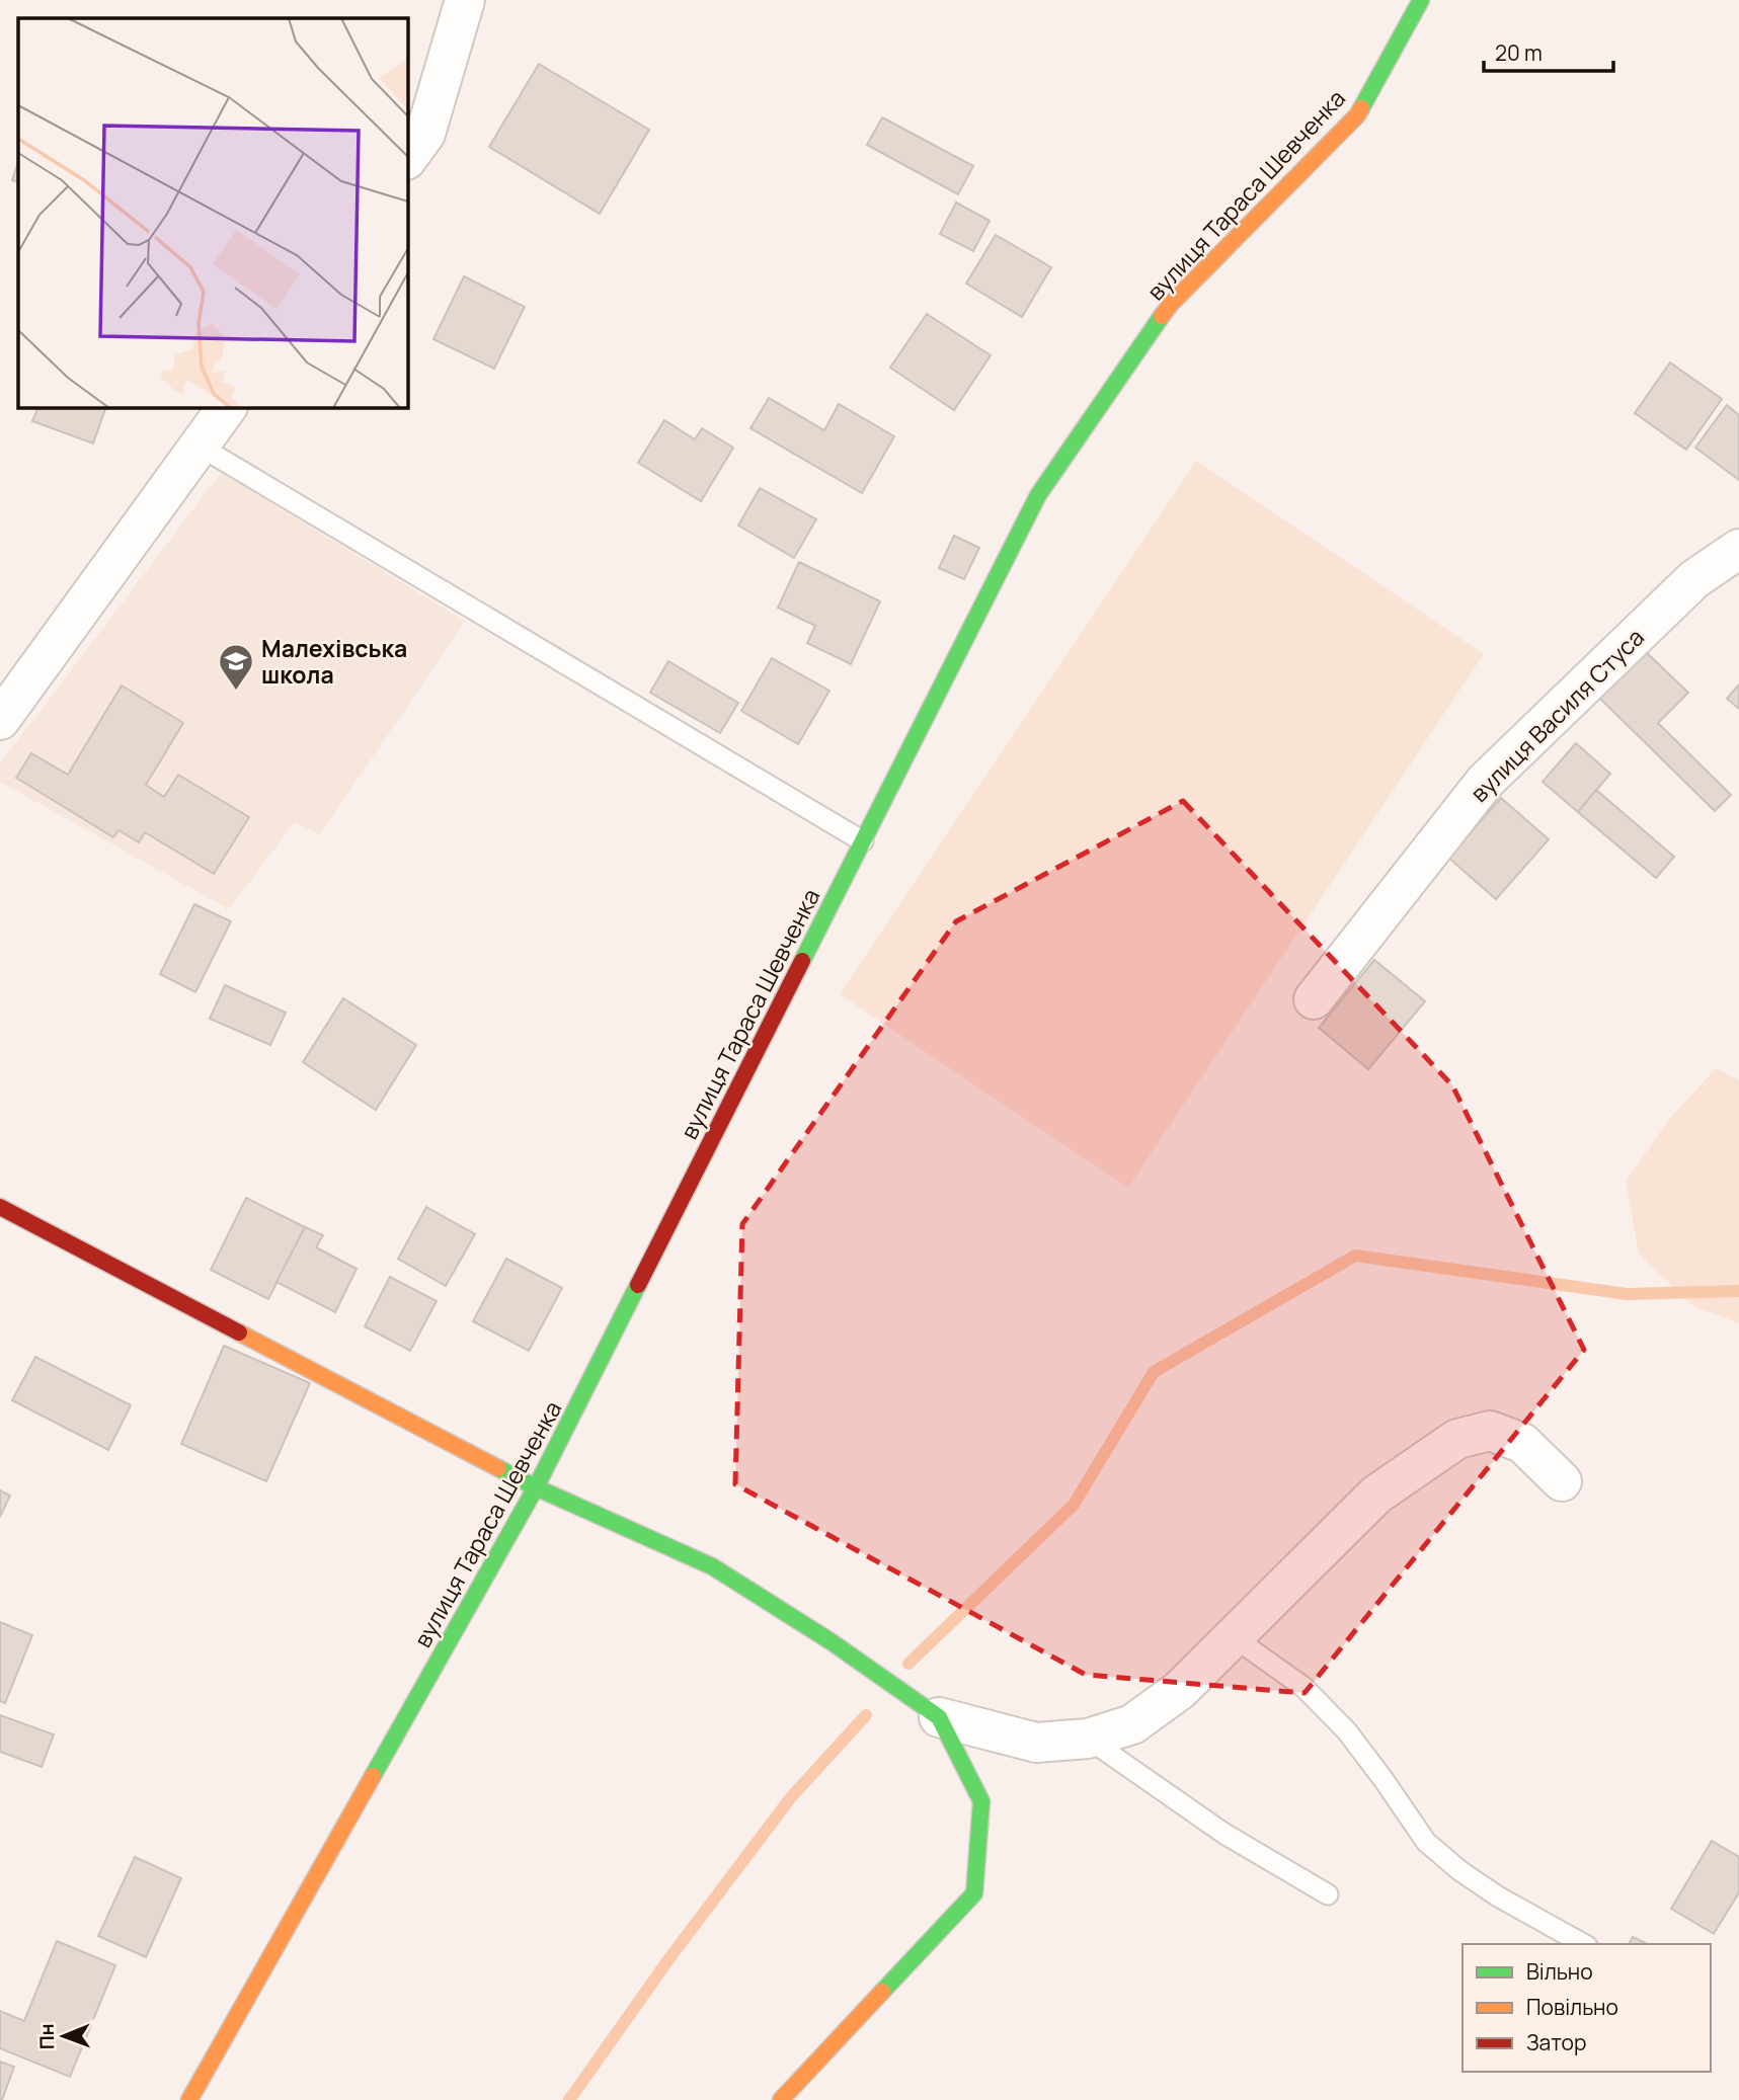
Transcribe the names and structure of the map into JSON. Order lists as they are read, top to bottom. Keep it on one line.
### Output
{"streets":{"street":["вулиця Тараса Шевченка","вулиця Василя Стуса"]},"places":{"school or university":["Малехівська школа"]},"legend":["Вільно","Повільно","Затор"],"scale_bar":"20 m","north":"left"}
